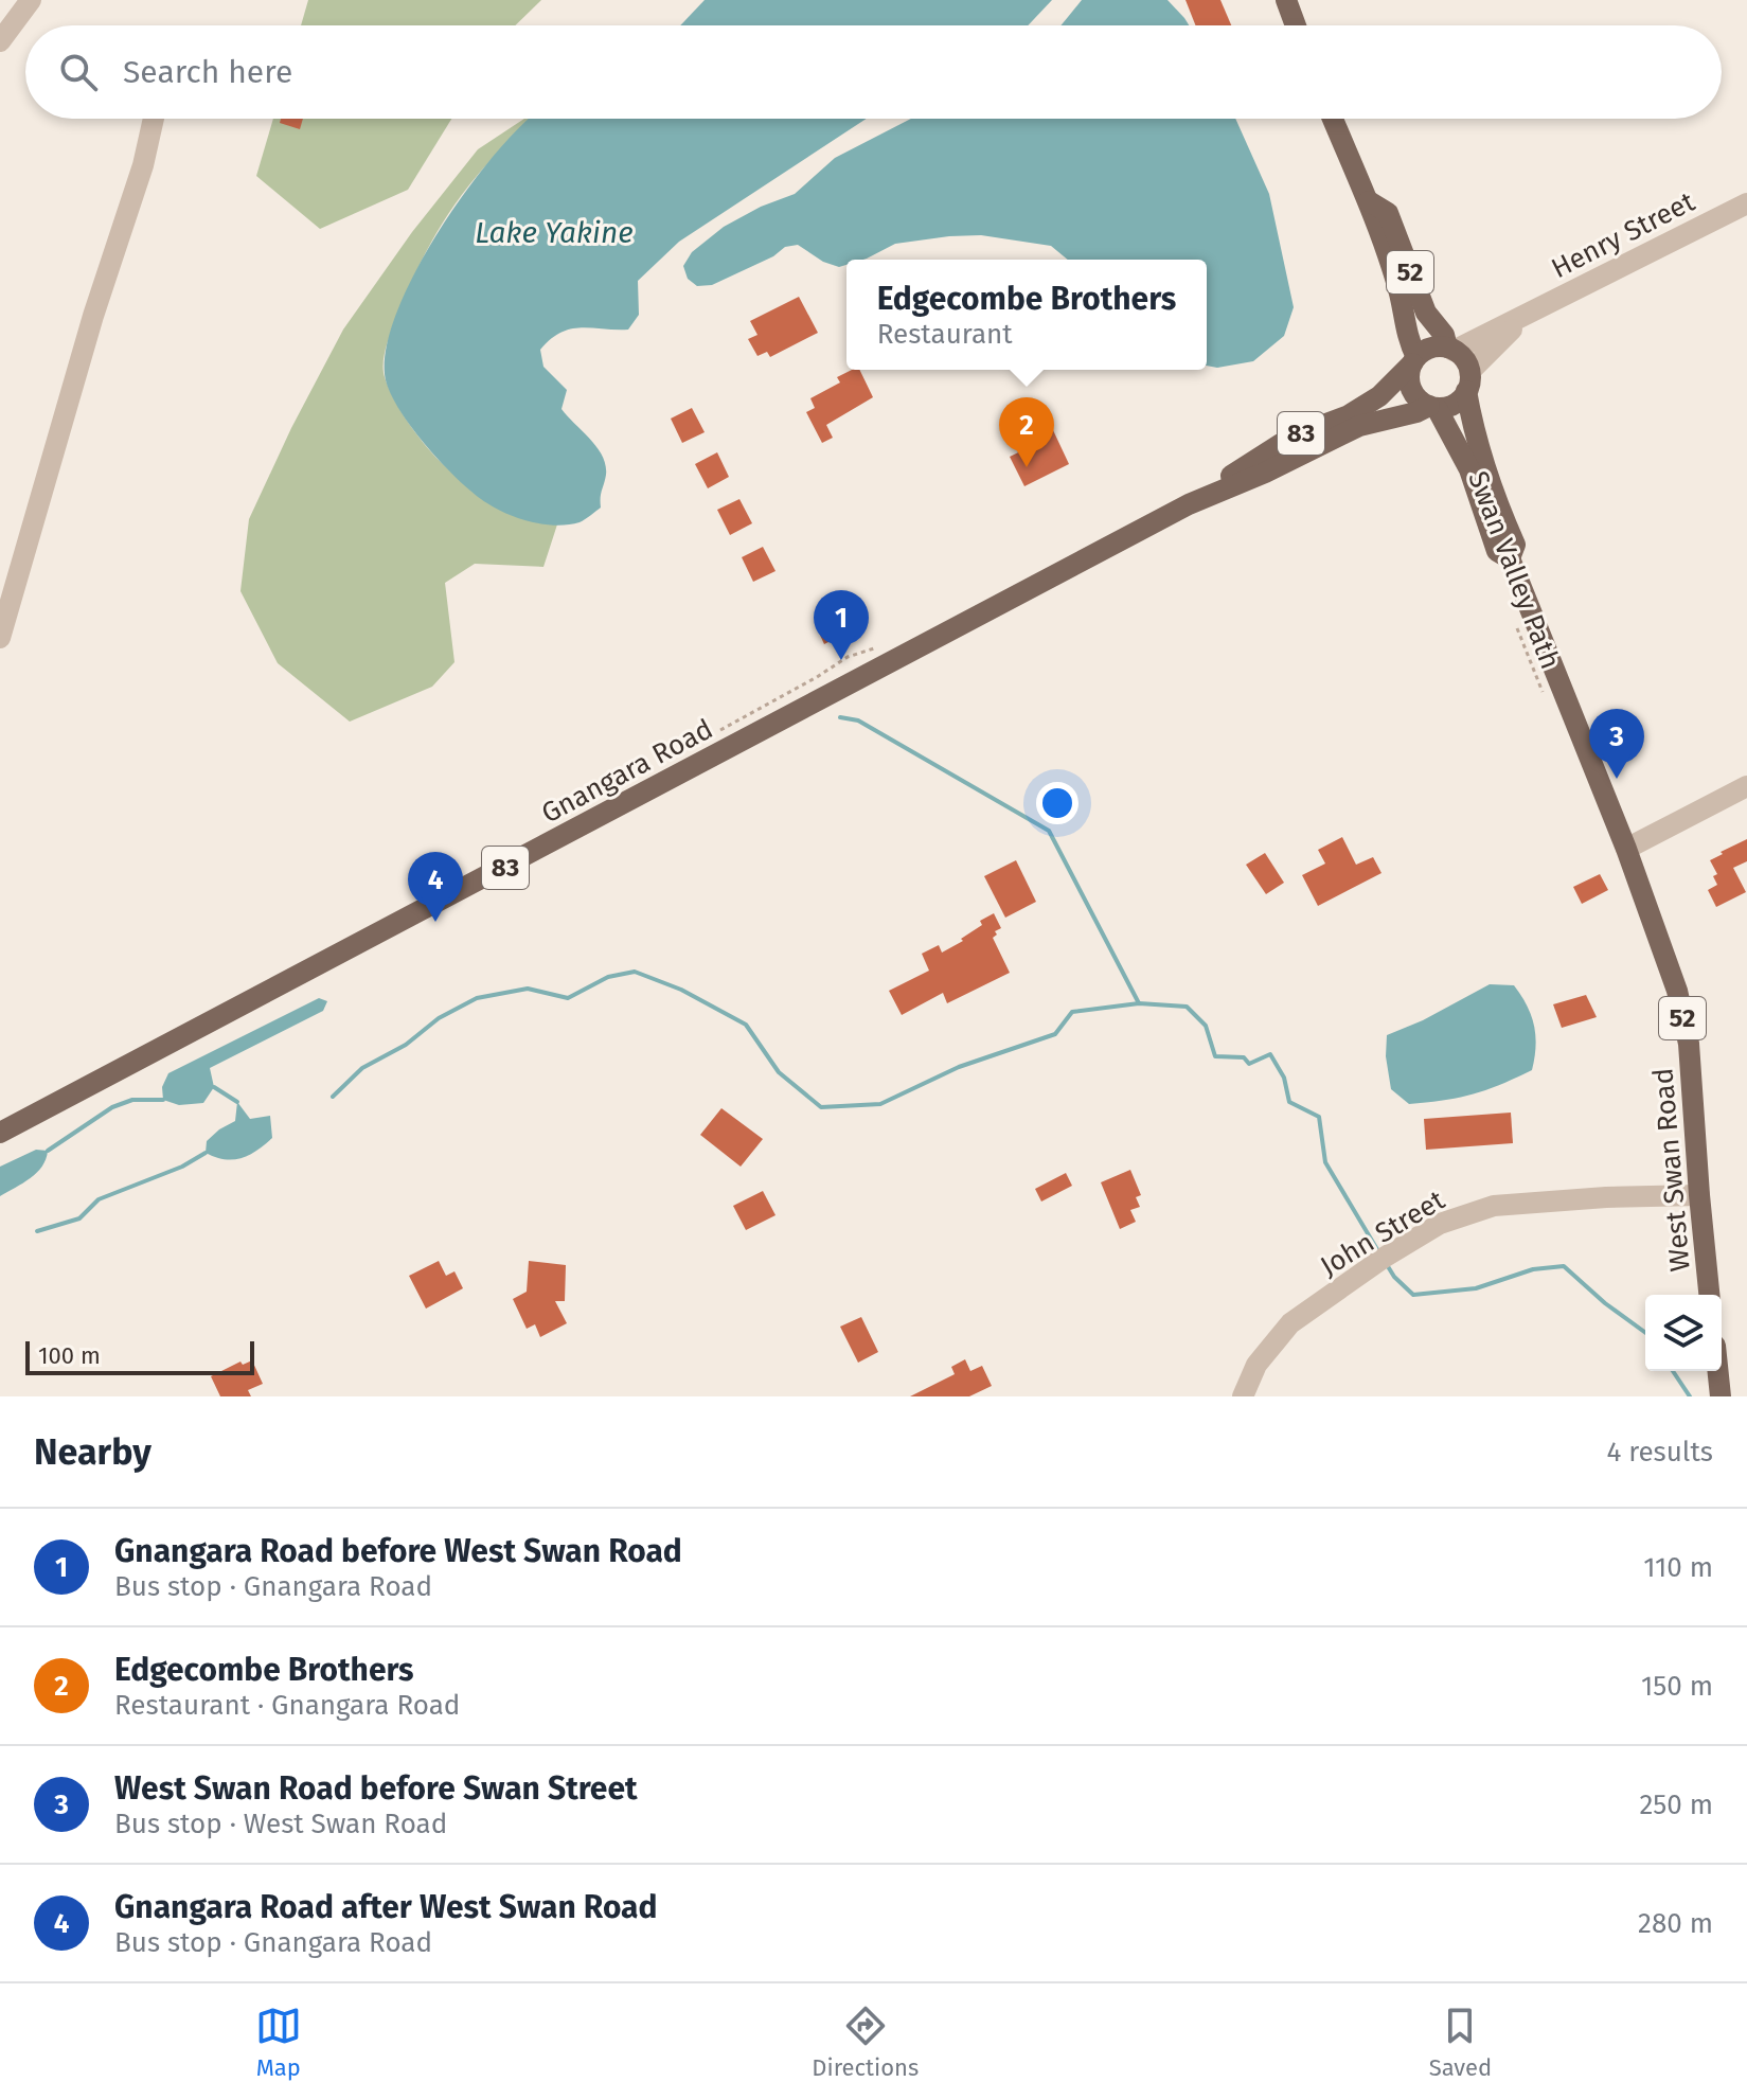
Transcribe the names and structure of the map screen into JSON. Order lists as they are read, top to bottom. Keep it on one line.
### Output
{"streets":{"main road":["52","83","Gnangara Road","West Swan Road"],"street":["Henry Street","John Street"],"path":["Swan Valley Path"]},"crossings":[["Henry Street","52"],["Henry Street","Gnangara Road"],["Henry Street","West Swan Road"],["52","Gnangara Road"],["52","West Swan Road"],["Gnangara Road","West Swan Road"],["West Swan Road","John Street"]],"water":["Lake Yakine"],"scale_bar":"100 m","page":{"search":"Search here","popup":["Edgecombe Brothers","Restaurant"],"pins":["2","1","3","4"],"scale":"100 m","heading":["Nearby","4 results"],"list":[{"mark":"1","name":"Gnangara Road before West Swan Road","note":"Bus stop · Gnangara Road","value":"110 m"},{"mark":"2","name":"Edgecombe Brothers","note":"Restaurant · Gnangara Road","value":"150 m"},{"mark":"3","name":"West Swan Road before Swan Street","note":"Bus stop · West Swan Road","value":"250 m"},{"mark":"4","name":"Gnangara Road after West Swan Road","note":"Bus stop · Gnangara Road","value":"280 m"}],"nav":["Map","Directions","Saved"]}}
